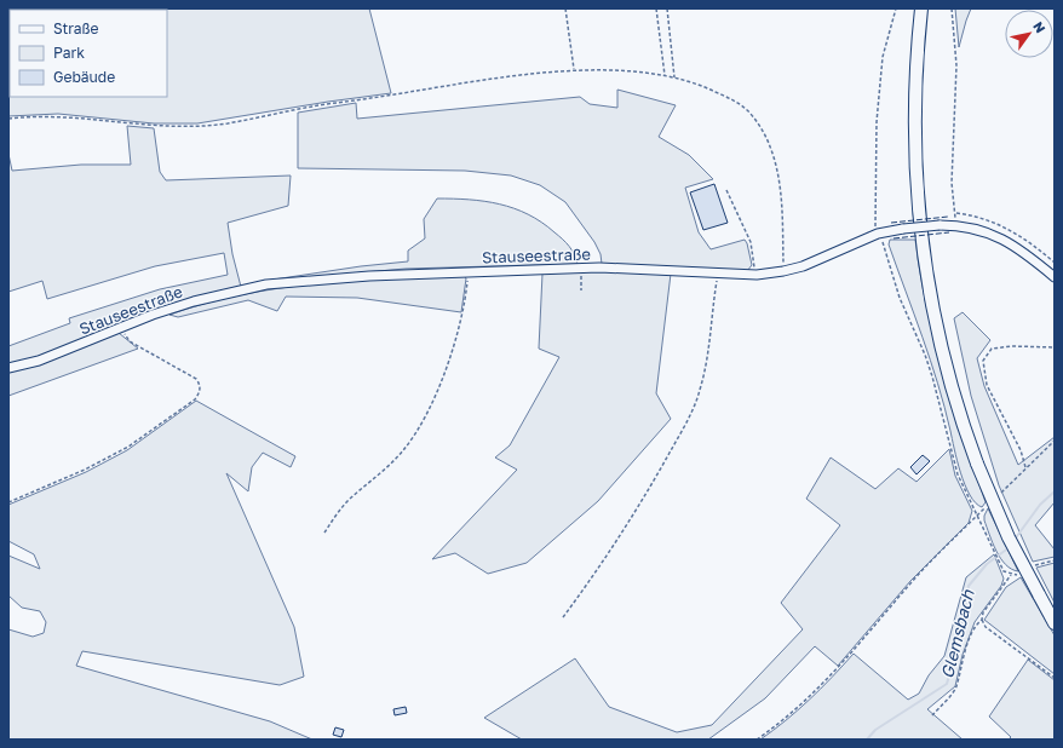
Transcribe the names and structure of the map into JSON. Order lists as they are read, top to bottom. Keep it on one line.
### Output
{"streets":{"street":["Stauseestraße"]},"water":["Glemsbach"],"legend":["Straße","Park","Gebäude"],"north":"top right"}
